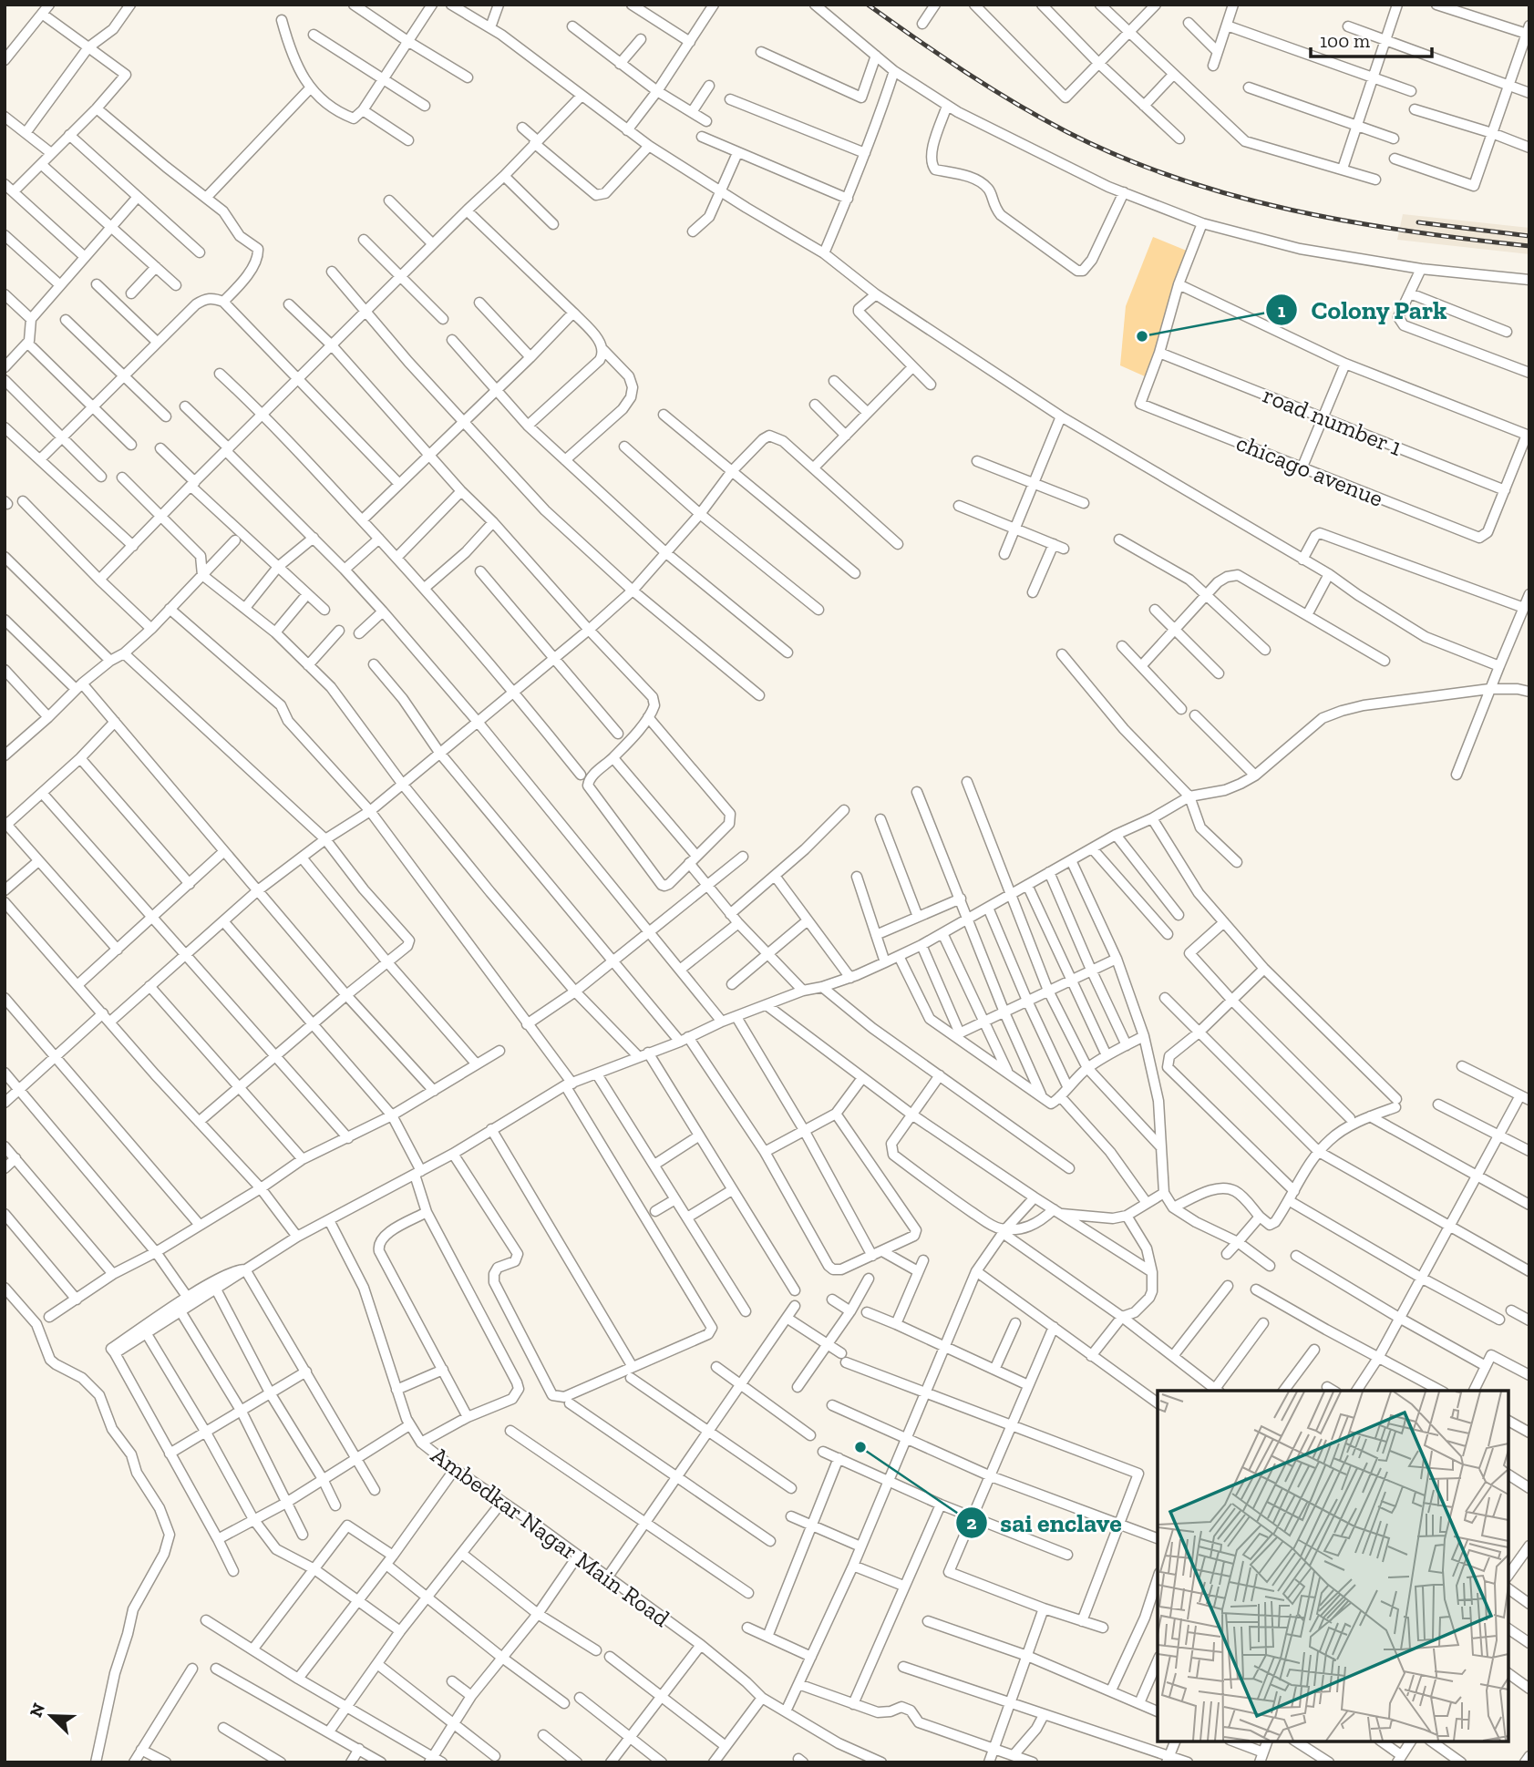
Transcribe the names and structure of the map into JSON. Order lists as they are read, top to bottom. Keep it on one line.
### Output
{"streets":{"street":["road number 1","chicago avenue","Ambedkar Nagar Main Road"]},"crossings":[["road number 1","chicago avenue"]],"places":["Colony Park","sai enclave"],"scale_bar":"100 m","north":"top left"}
